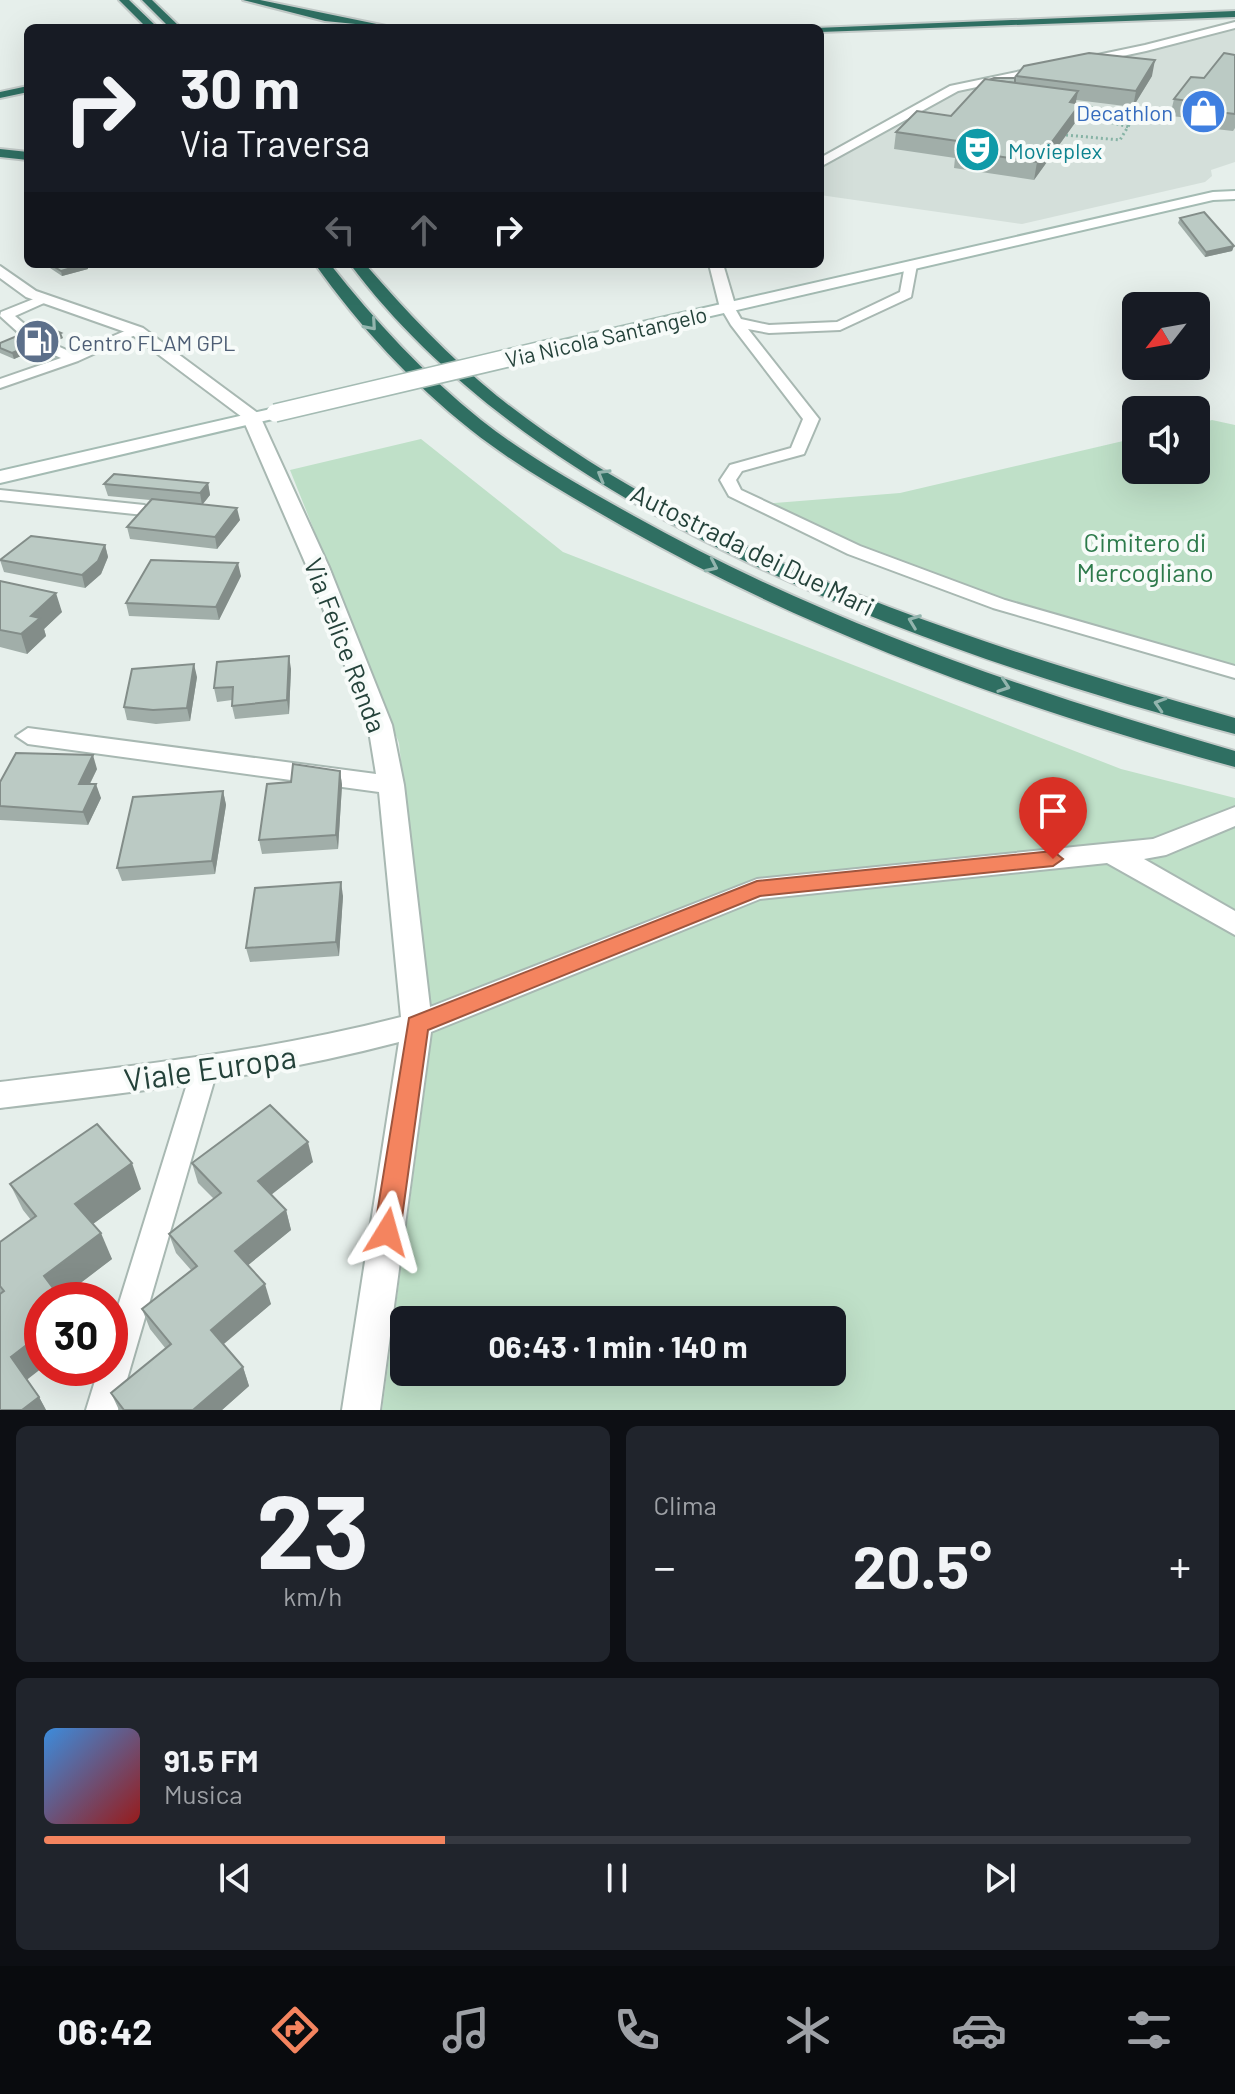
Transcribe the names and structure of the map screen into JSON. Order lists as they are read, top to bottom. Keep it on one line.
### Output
{"streets":{"highway":["Autostrada dei Due Mari"],"street":["Via Nicola Santangelo","Via Felice Renda","Viale Europa"]},"crossings":[["Via Nicola Santangelo","Via Felice Renda"],["Via Felice Renda","Viale Europa"]],"parks":["Cimitero di Mercogliano"],"places":{"shop":["Decathlon"],"theatre":["Movieplex"],"fuel station":["Centro FLAM GPL"]},"north":"bottom left","page":{"turn":["30 m","Via Traversa"],"limit":"30","trip":"06:43 · 1 min · 140 m","tile":[["23","km/h"],"Clima"],"heat":["−","20.5°","+"],"song":["91.5 FM","Musica"],"tabs":"06:42"}}
